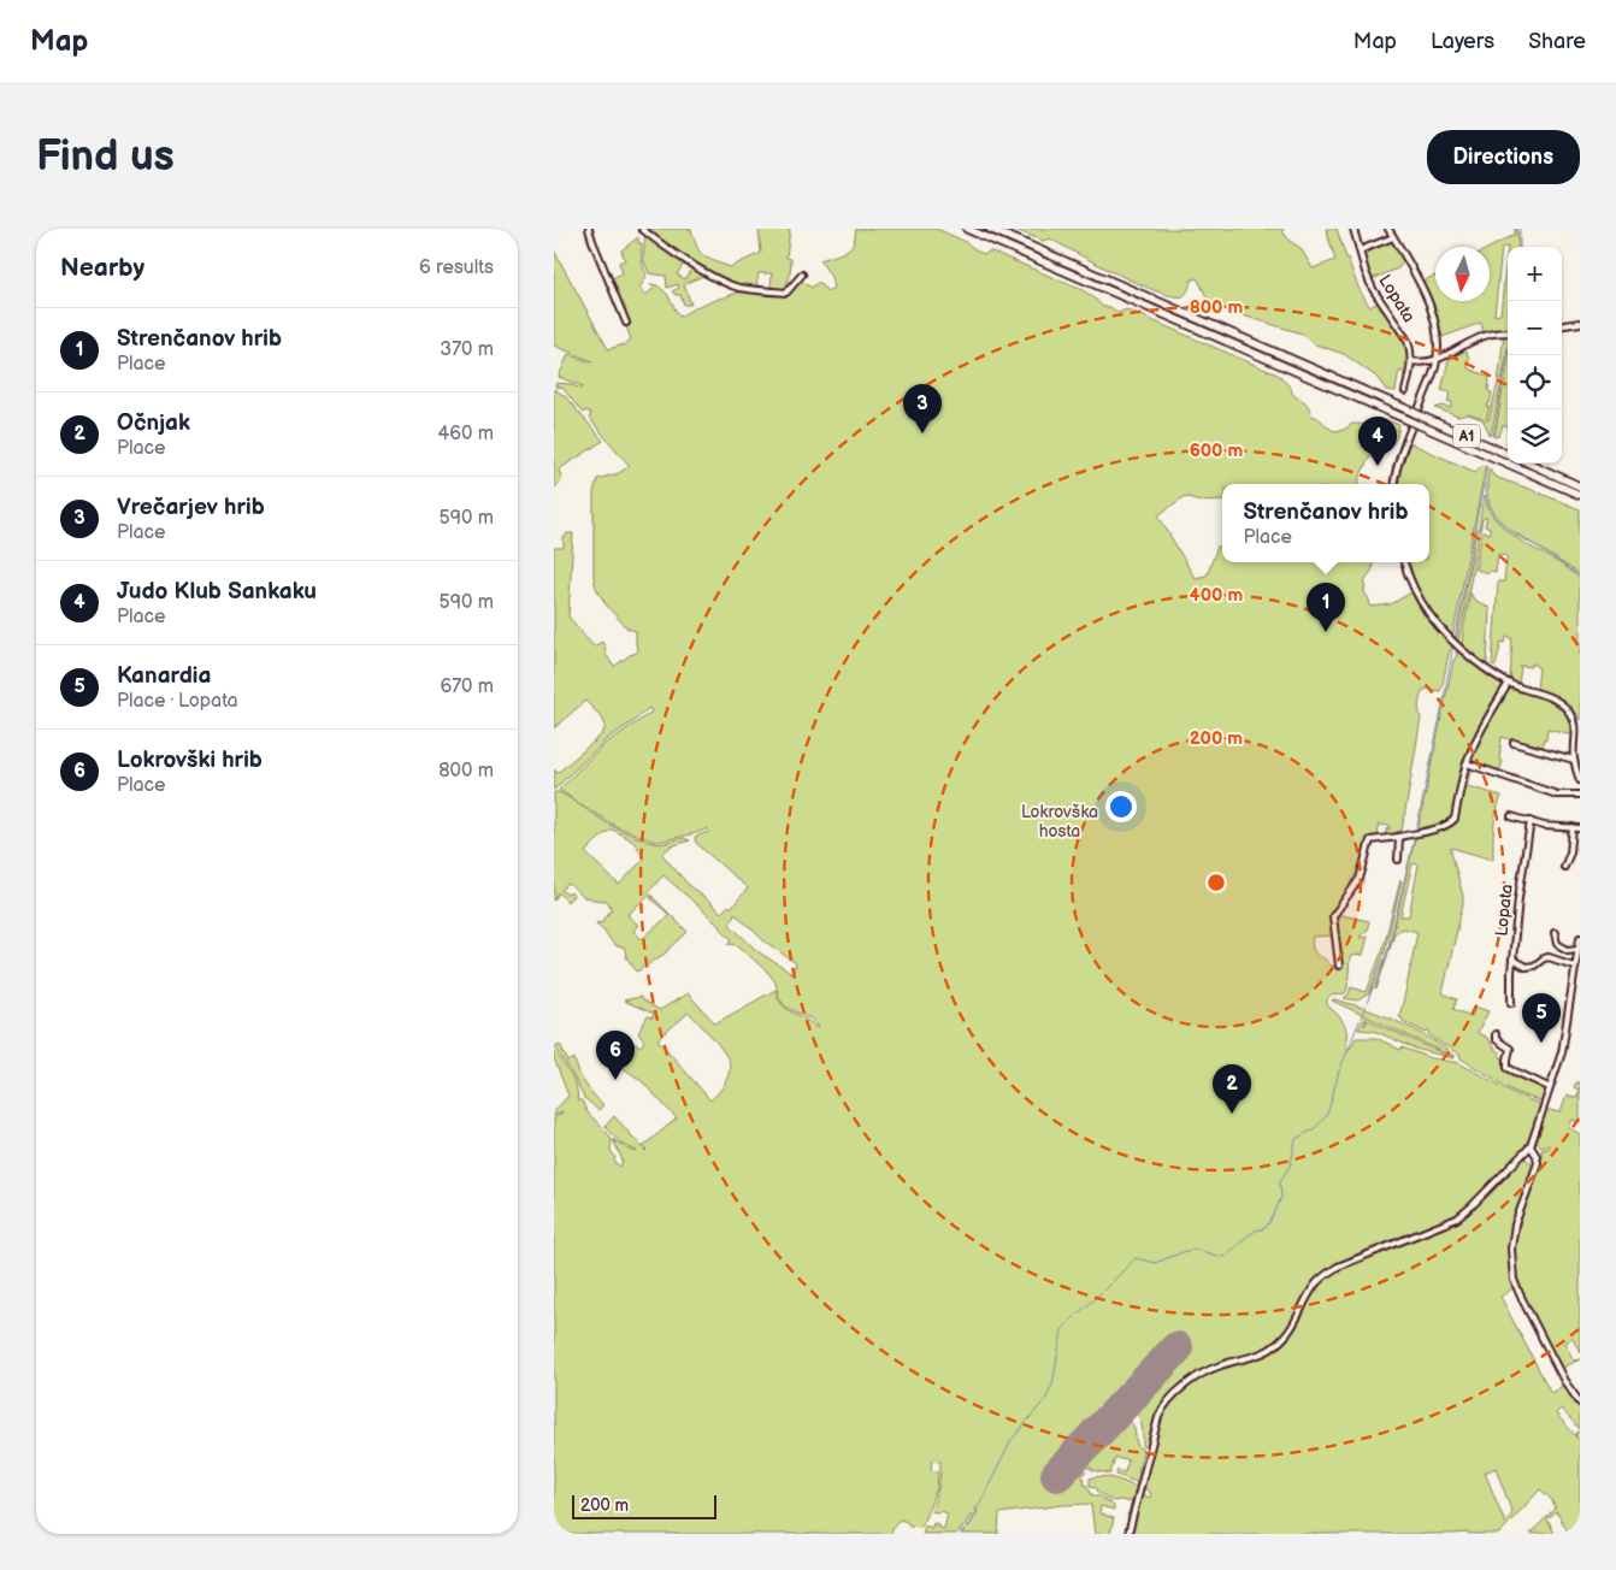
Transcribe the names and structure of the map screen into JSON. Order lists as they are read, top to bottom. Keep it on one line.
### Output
{"streets":{"highway":["A1"],"street":["Lopata"]},"parks":["Lokrovška hosta"],"scale_bar":"200 m","north":"bottom","page":{"header":"Map","nav":["Map","Layers","Share"],"buttons":"Directions","title":"Find us","heading":["Nearby","6 results"],"map_buttons":["+","−"],"list":[{"mark":"1","name":"Strenčanov hrib","note":"Place","value":"370 m"},{"mark":"2","name":"Očnjak","note":"Place","value":"460 m"},{"mark":"3","name":"Vrečarjev hrib","note":"Place","value":"590 m"},{"mark":"4","name":"Judo Klub Sankaku","note":"Place","value":"590 m"},{"mark":"5","name":"Kanardia","note":"Place · Lopata","value":"670 m"},{"mark":"6","name":"Lokrovški hrib","note":"Place","value":"800 m"}],"pins":["3","4","1","5","6","2"],"popup":["Strenčanov hrib","Place"],"scale":"200 m"},"rings":["800 m","600 m","400 m","200 m"]}
